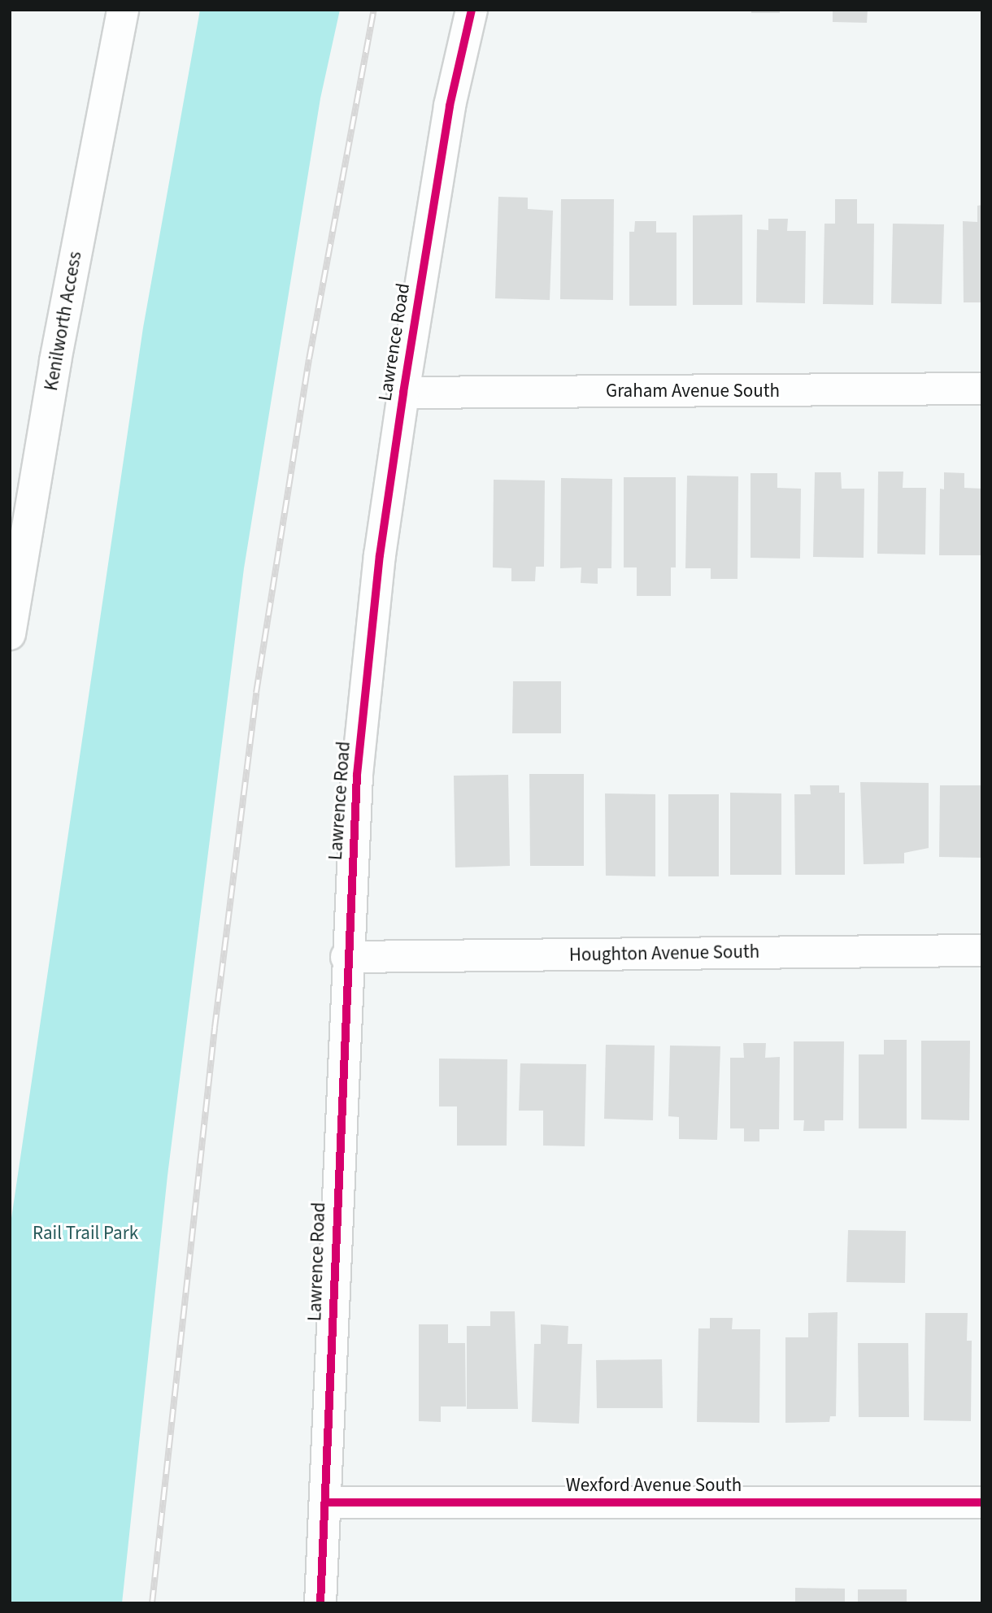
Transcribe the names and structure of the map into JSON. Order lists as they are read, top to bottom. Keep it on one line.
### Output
{"streets":{"street":["Kenilworth Access","Lawrence Road","Graham Avenue South","Houghton Avenue South","Wexford Avenue South"]},"crossings":[["Lawrence Road","Graham Avenue South"],["Lawrence Road","Houghton Avenue South"],["Lawrence Road","Wexford Avenue South"]],"parks":["Rail Trail Park"]}
